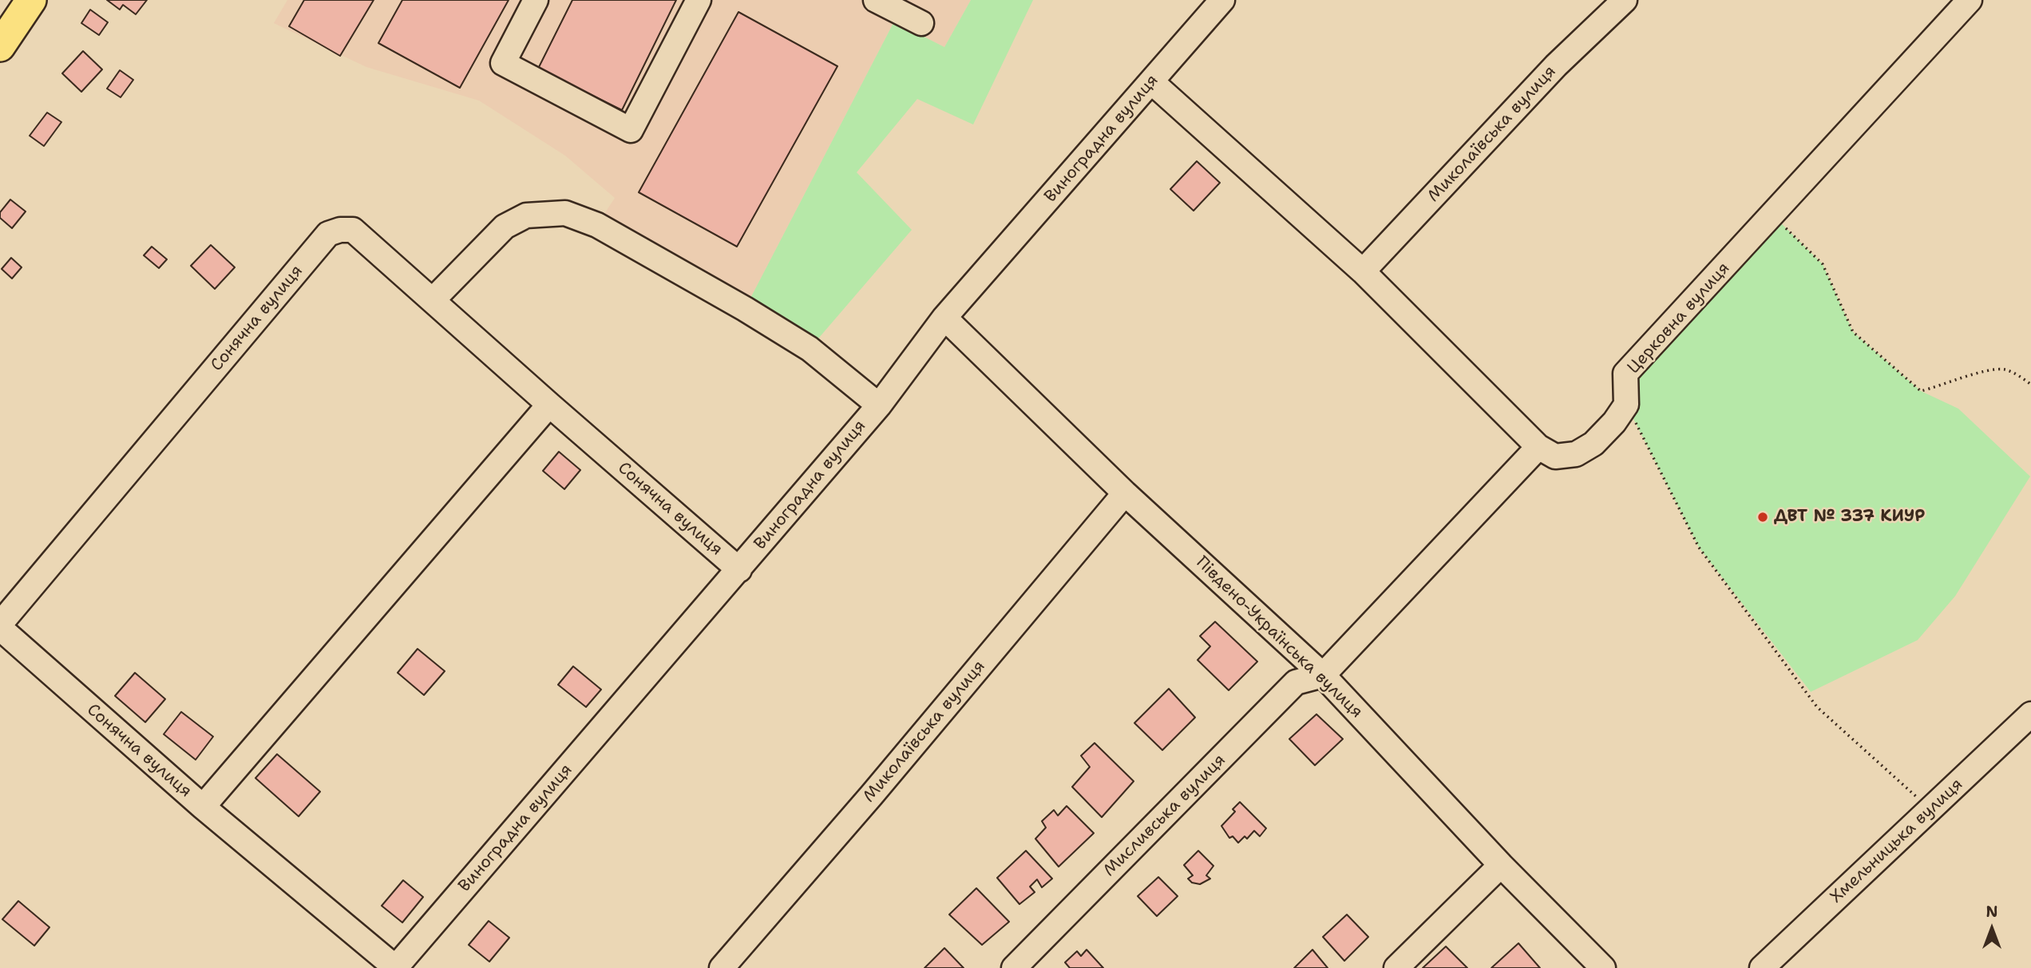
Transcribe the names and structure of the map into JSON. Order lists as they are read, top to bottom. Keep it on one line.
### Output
{"streets":{"street":["Миколаївська вулиця","Виноградна вулиця","Сонячна вулиця","Церковна вулиця","Південо-Українська вулиця","Мисливська вулиця","Хмельницька вулиця"]},"crossings":[["Миколаївська вулиця","Південо-Українська вулиця"],["Виноградна вулиця","Сонячна вулиця"],["Виноградна вулиця","Південо-Українська вулиця"],["Південо-Українська вулиця","Мисливська вулиця"]],"places":["ДВТ № 337 КИУР"],"north":"top"}
